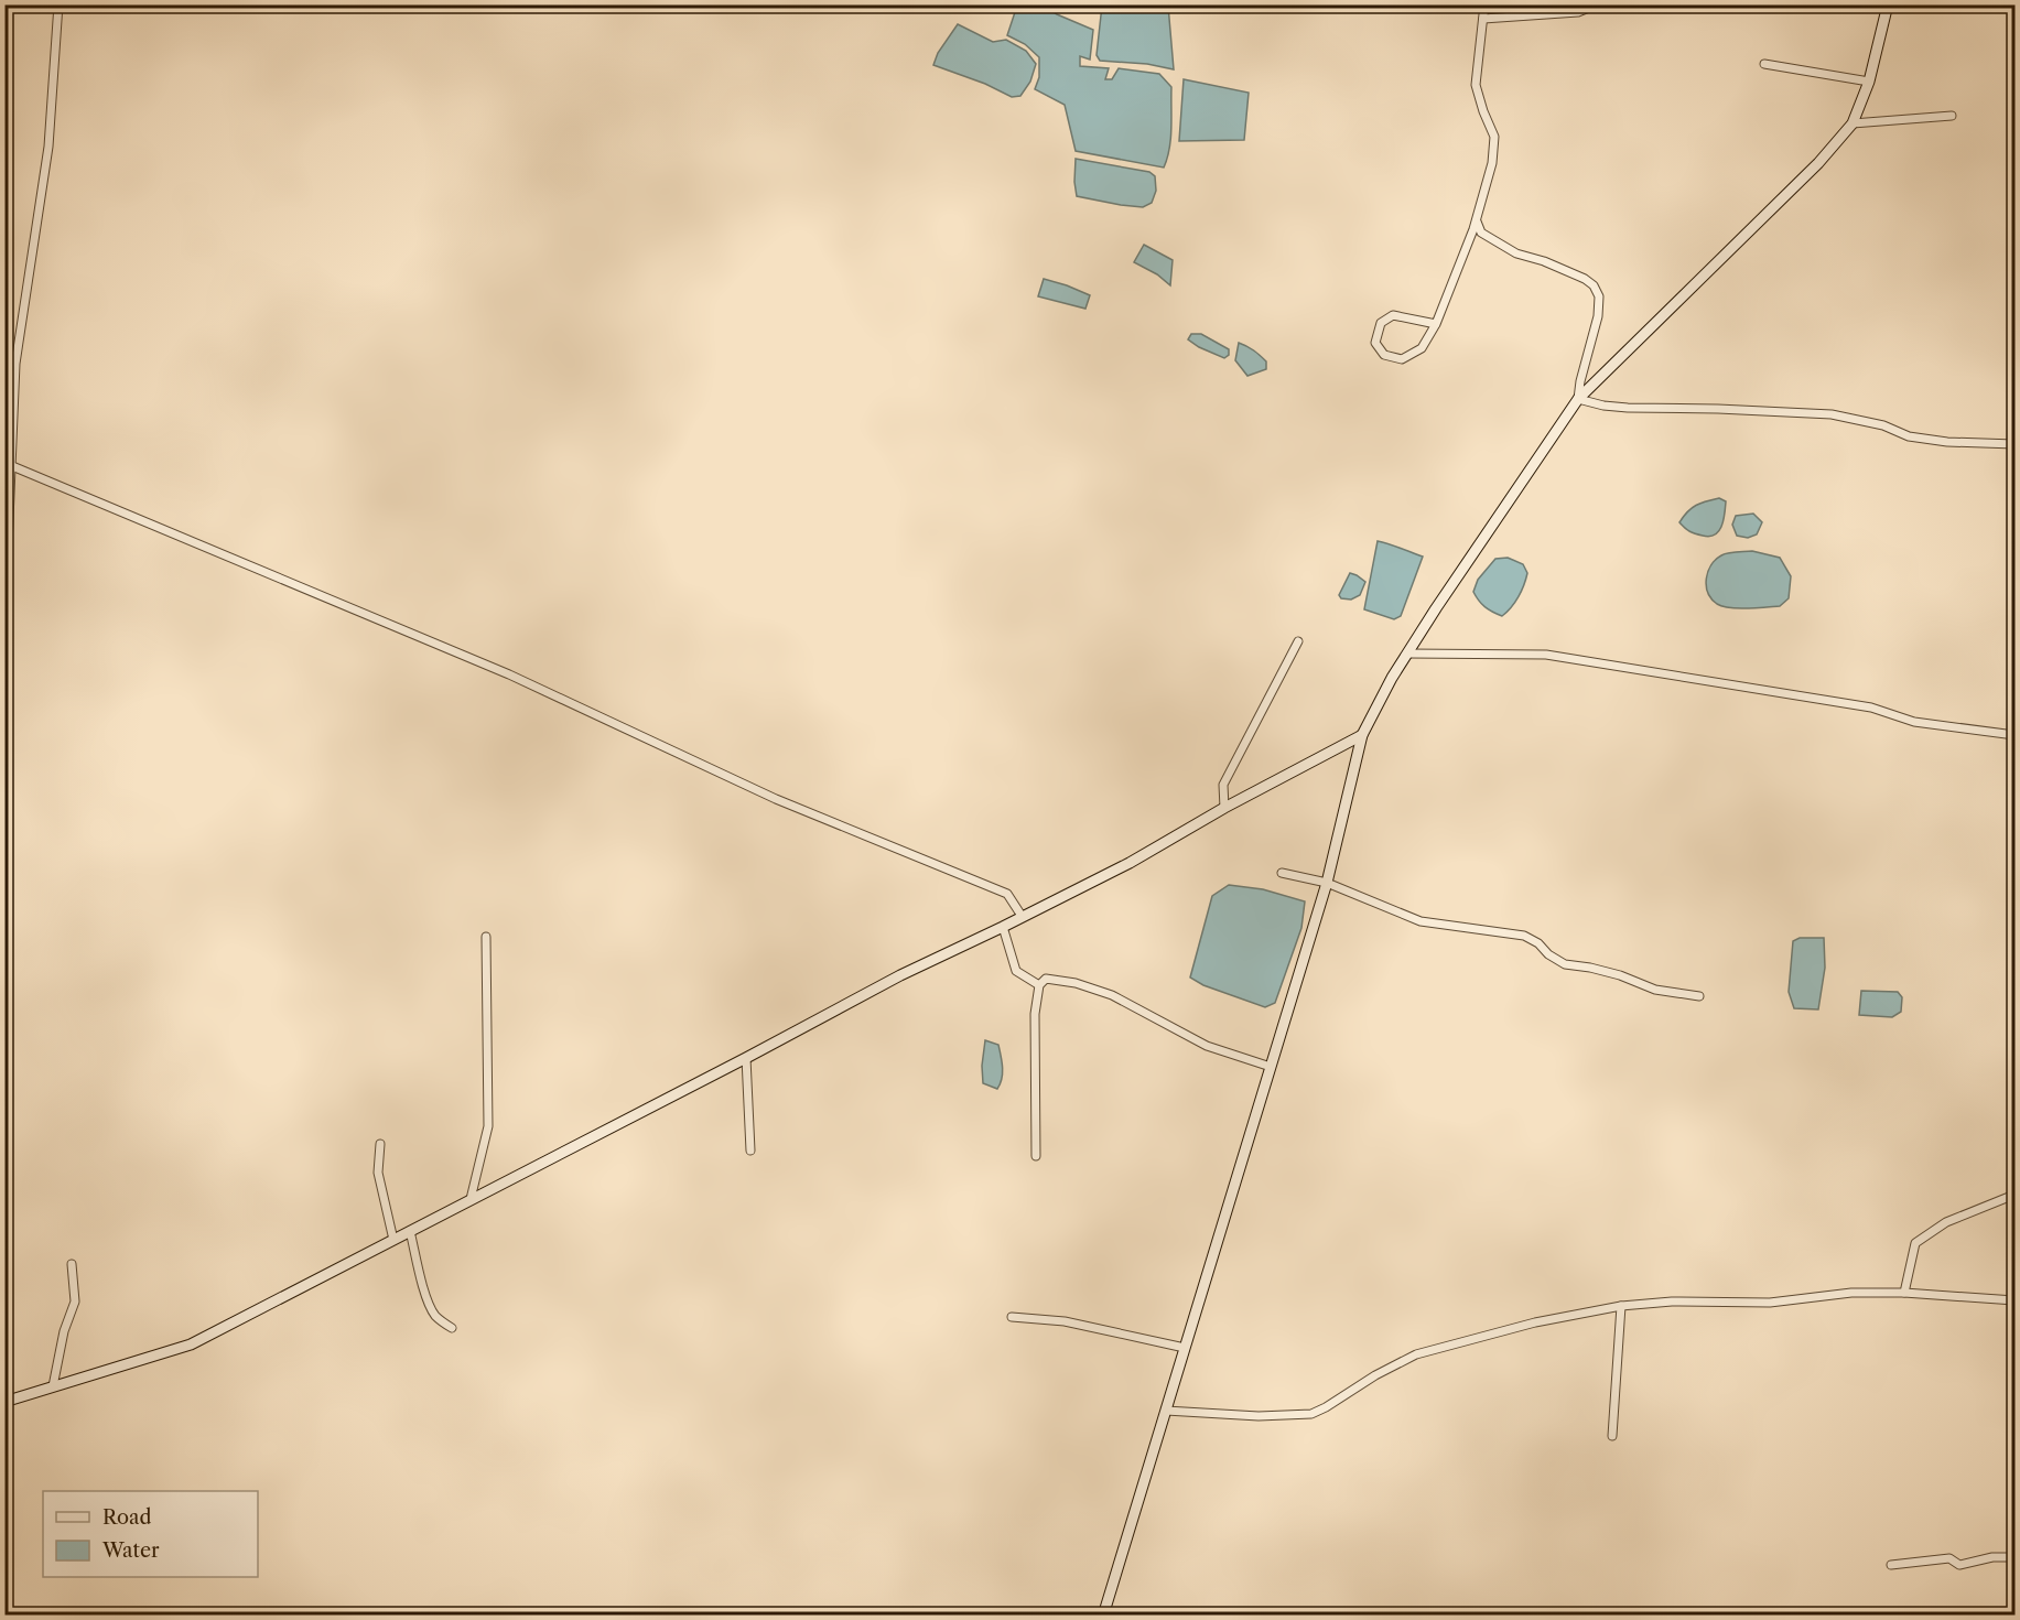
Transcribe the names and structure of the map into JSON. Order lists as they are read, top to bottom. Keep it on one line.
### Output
{"legend":["Road","Water"]}
